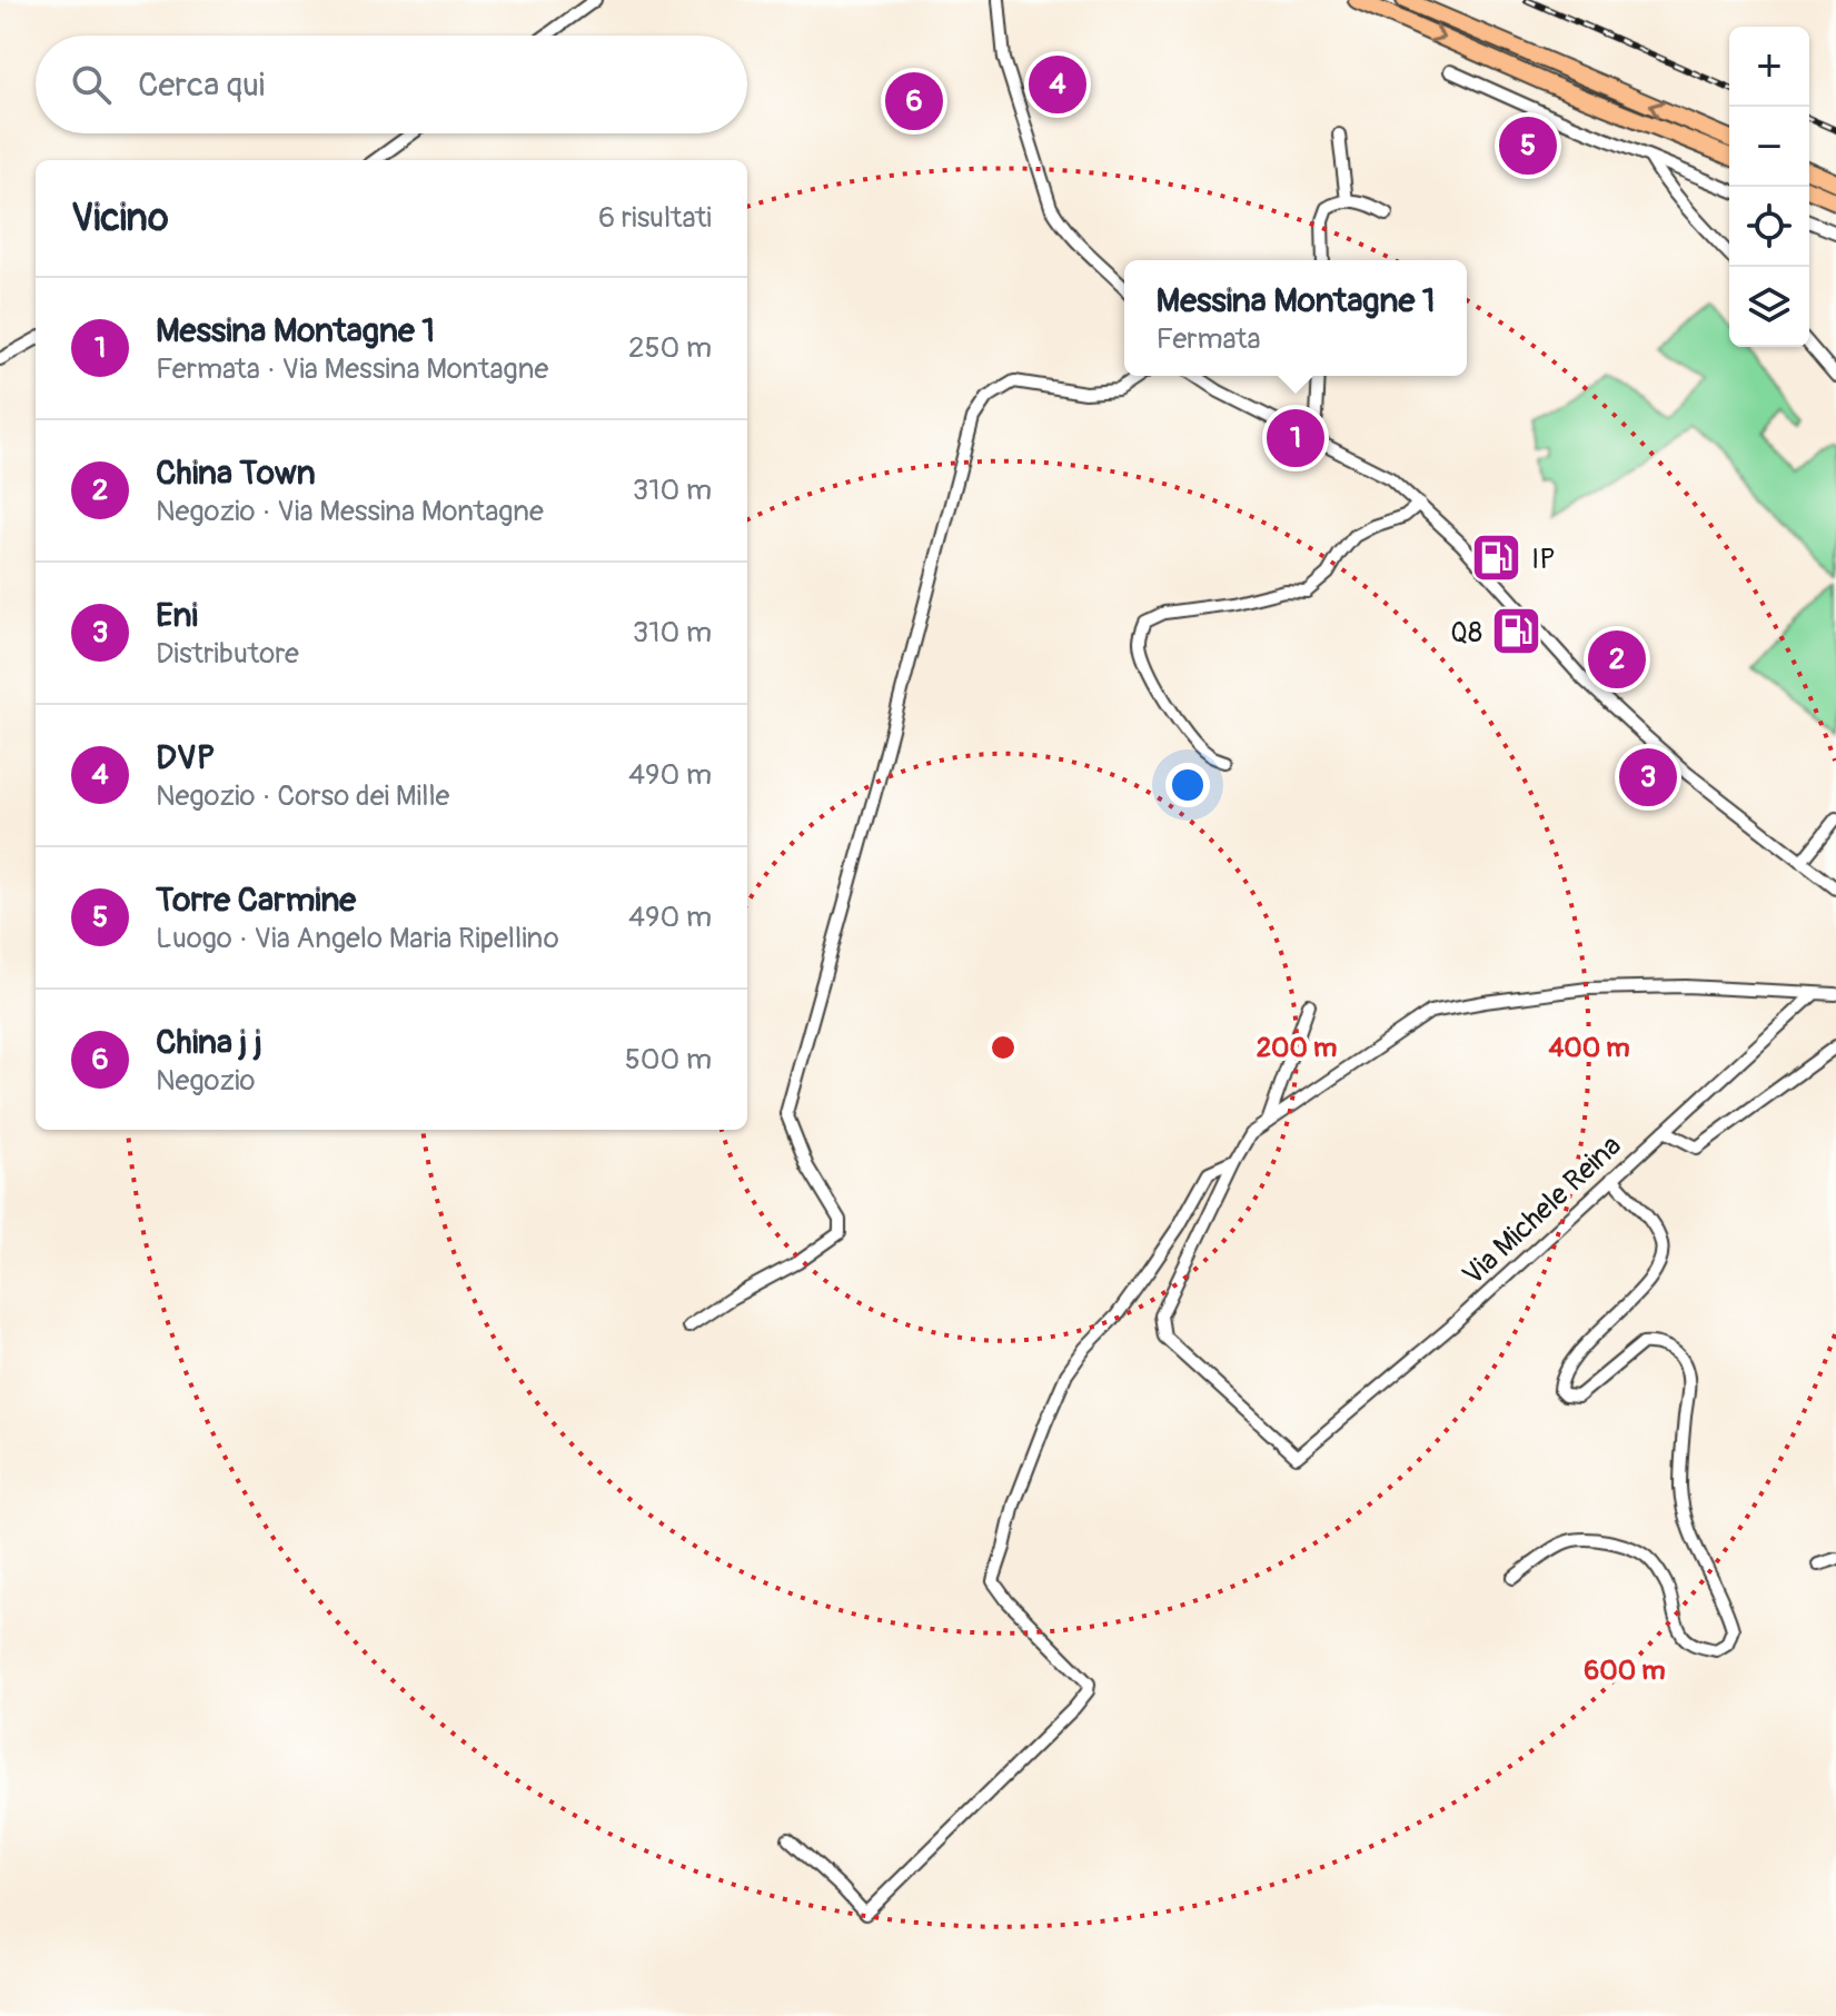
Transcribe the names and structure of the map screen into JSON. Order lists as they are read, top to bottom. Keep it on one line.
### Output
{"streets":{"street":["Via Michele Reina"]},"places":{"fuel station":["IP","Q8"]},"page":{"map_buttons":["+","−"],"search":"Cerca qui","pins":["4","6","5","1","2","3"],"heading":["Vicino","6 risultati"],"popup":["Messina Montagne 1","Fermata"],"list":[{"mark":"1","name":"Messina Montagne 1","note":"Fermata · Via Messina Montagne","value":"250 m"},{"mark":"2","name":"China Town","note":"Negozio · Via Messina Montagne","value":"310 m"},{"mark":"3","name":"Eni","note":"Distributore","value":"310 m"},{"mark":"4","name":"DVP","note":"Negozio · Corso dei Mille","value":"490 m"},{"mark":"5","name":"Torre Carmine","note":"Luogo · Via Angelo Maria Ripellino","value":"490 m"},{"mark":"6","name":"China j j","note":"Negozio","value":"500 m"}]},"rings":["200 m","400 m","600 m"]}
